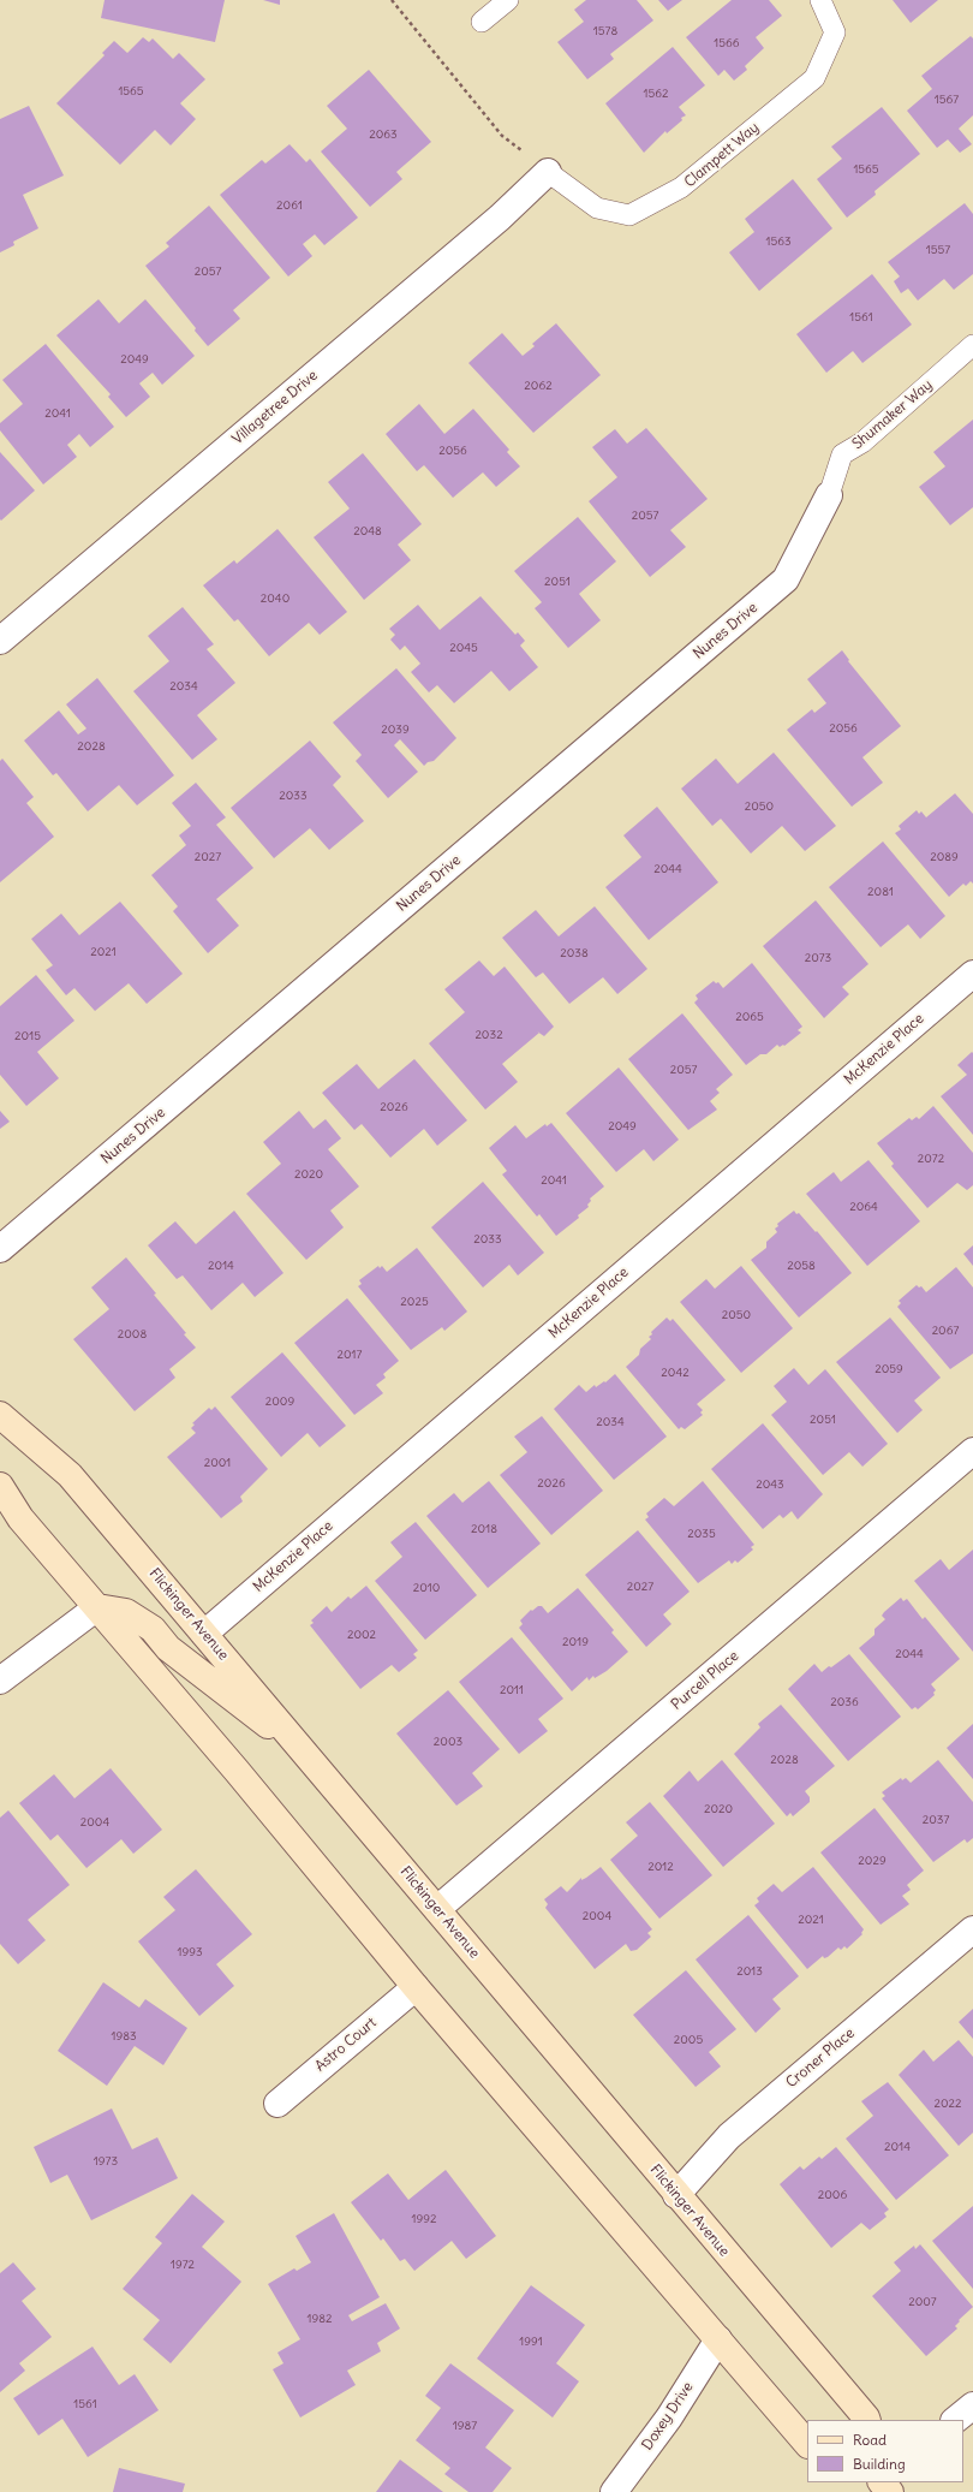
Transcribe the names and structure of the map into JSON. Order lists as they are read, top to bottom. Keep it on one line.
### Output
{"streets":{"main road":["Flickinger Avenue"],"street":["Villagetree Drive","Nunes Drive","McKenzie Place","Purcell Place","Astro Court","Croner Place","Doxey Drive"],"lane":["Clampett Way","Shumaker Way"]},"crossings":[["Clampett Way","Villagetree Drive"],["Shumaker Way","Nunes Drive"],["McKenzie Place","Flickinger Avenue"],["Flickinger Avenue","Purcell Place"],["Flickinger Avenue","Croner Place"]],"house_numbers":["1578","1566","1565","1562","1567","2063","1565","2061","1563","1557","2057","1561","2049","2062","2041","2056","2057","2048","2051","2040","2045","2034","2056","2039","2028","2033","2050","2027","2089","2044","2081","2021","2038","2073","2065","2032","2015","2057","2026","2049","2072","2020","2041","2064","2033","2014","2058","2025","2050","2067","2008","2017","2059","2042","2009","2051","2034","2001","2026","2043","2018","2035","2027","2010","2002","2019","2044","2011","2036","2003","2028","2020","2037","2004","2029","2012","2004","2021","1993","2013","1983","2005","2022","2014","1973","2006","1992","1972","2007","1982","1991","1561","1987"],"legend":["Road","Building"]}
